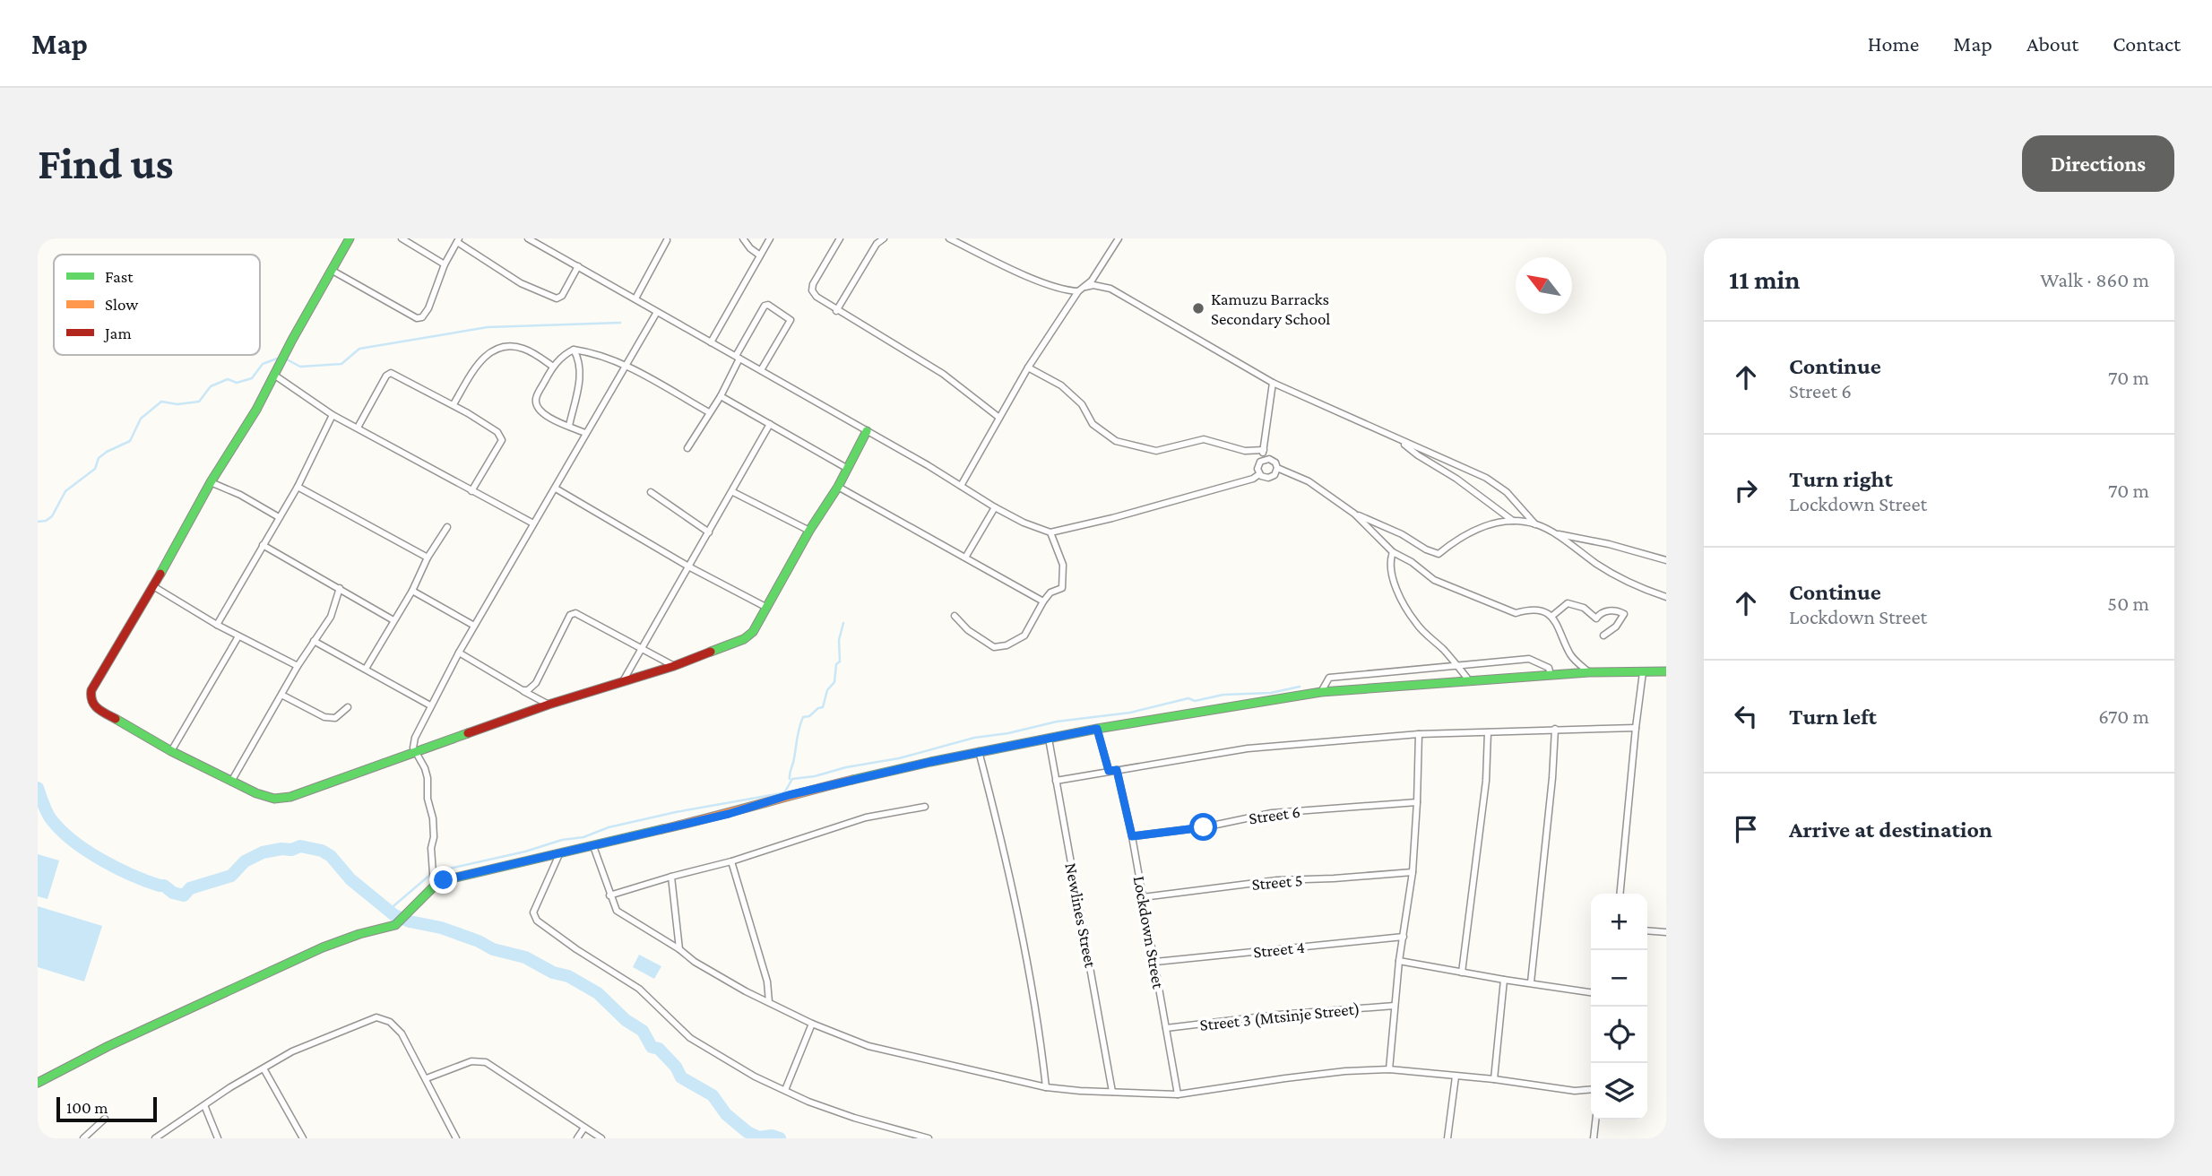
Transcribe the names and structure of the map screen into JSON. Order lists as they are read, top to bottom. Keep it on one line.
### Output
{"streets":{"street":["Street 6","Street 5","Newlines Street","Lockdown Street","Street 4","Street 3 (Mtsinje Street)"]},"crossings":[["Street 6","Lockdown Street"],["Street 5","Lockdown Street"],["Lockdown Street","Street 4"],["Lockdown Street","Street 3 (Mtsinje Street)"]],"places":["Kamuzu Barracks Secondary School"],"legend":["Fast","Slow","Jam"],"scale_bar":"100 m","north":"top left","page":{"header":"Map","nav":["Home","Map","About","Contact"],"buttons":"Directions","title":"Find us","heading":["11 min","Walk · 860 m"],"list":[["Continue","Street 6","70 m"],["Turn right","Lockdown Street","70 m"],["Continue","Lockdown Street","50 m"],["Turn left","670 m"],"Arrive at destination"],"map_buttons":["+","−"],"scale":"100 m"}}
